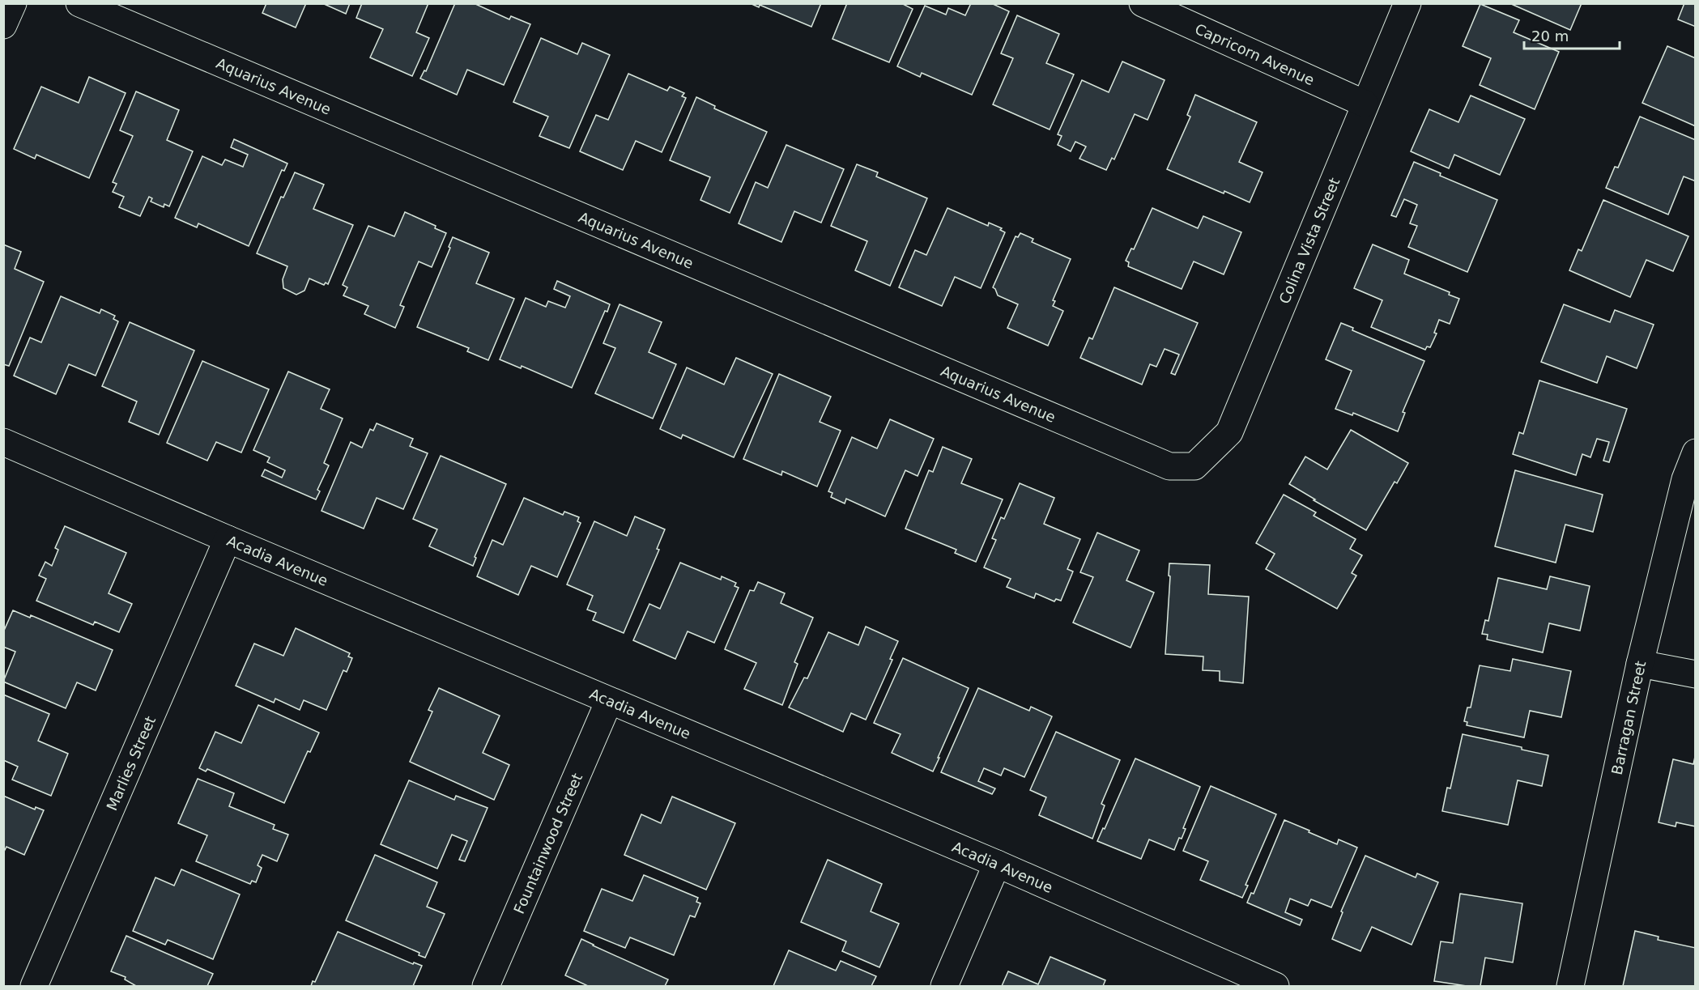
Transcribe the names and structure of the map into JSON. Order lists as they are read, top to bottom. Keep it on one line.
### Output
{"streets":{"street":["Capricorn Avenue","Aquarius Avenue","Colina Vista Street","Acadia Avenue","Barragan Street","Marlies Street","Fountainwood Street"]},"crossings":[["Capricorn Avenue","Colina Vista Street"],["Aquarius Avenue","Colina Vista Street"],["Acadia Avenue","Marlies Street"],["Acadia Avenue","Fountainwood Street"]],"scale_bar":"20 m"}
